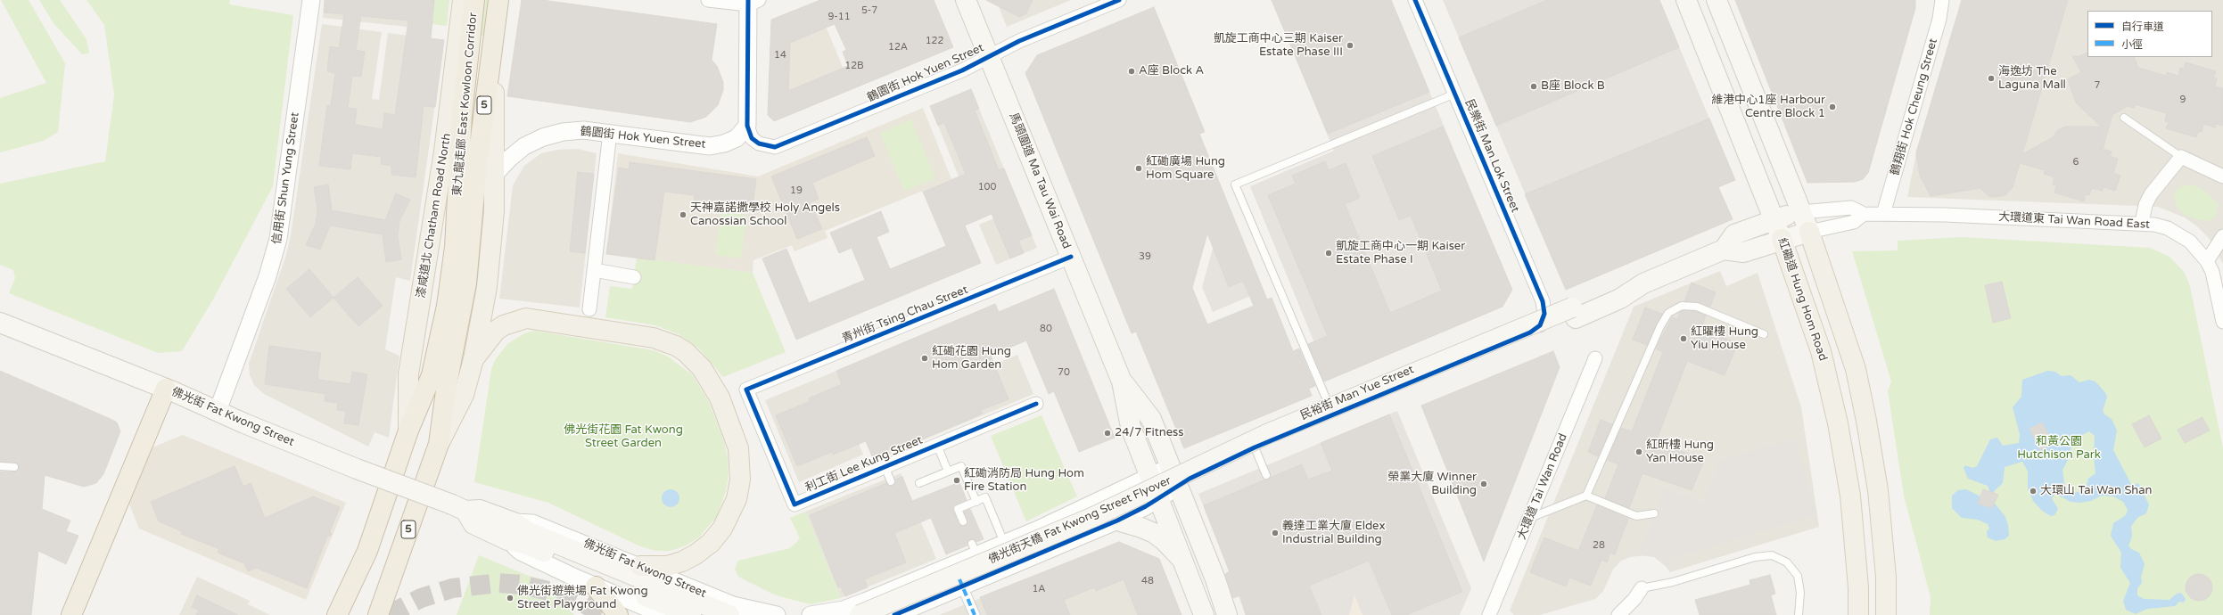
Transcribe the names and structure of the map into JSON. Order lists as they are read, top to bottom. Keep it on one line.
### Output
{"streets":{"highway":["東九龍走廊 East Kowloon Corridor","5","漆咸道北 Chatham Road North"],"main road":["馬頭圍道 Ma Tau Wai Road","紅磡道 Hung Hom Road","佛光街 Fat Kwong Street","佛光街天橋 Fat Kwong Street Flyover"],"street":["鶴園街 Hok Yuen Street","鶴翔街 Hok Cheung Street","民樂街 Man Lok Street","信用街 Shun Yung Street","大環道東 Tai Wan Road East","青州街 Tsing Chau Street","民裕街 Man Yue Street","利工街 Lee Kung Street","大環道 Tai Wan Road"]},"crossings":[["鶴園街 Hok Yuen Street","馬頭圍道 Ma Tau Wai Road"],["東九龍走廊 East Kowloon Corridor","5"],["東九龍走廊 East Kowloon Corridor","漆咸道北 Chatham Road North"],["5","漆咸道北 Chatham Road North"],["鶴翔街 Hok Cheung Street","大環道東 Tai Wan Road East"],["民樂街 Man Lok Street","民裕街 Man Yue Street"],["信用街 Shun Yung Street","佛光街 Fat Kwong Street"],["馬頭圍道 Ma Tau Wai Road","青州街 Tsing Chau Street"],["馬頭圍道 Ma Tau Wai Road","民裕街 Man Yue Street"],["青州街 Tsing Chau Street","利工街 Lee Kung Street"]],"parks":["佛光街花園 Fat Kwong Street Garden","和黃公園 Hutchison Park"],"places":["凱旋工商中心三期 Kaiser Estate Phase III","A座 Block A","海逸坊 The Laguna Mall","B座 Block B","維港中心1座 Harbour Centre Block 1","紅磡廣場 Hung Hom Square","天神嘉諾撒學校 Holy Angels Canossian School","凱旋工商中心一期 Kaiser Estate Phase I","紅曜樓 Hung Yiu House","紅磡花園 Hung Hom Garden","24/7 Fitness","紅昕樓 Hung Yan House","紅磡消防局 Hung Hom Fire Station","榮業大廈 Winner Building","大環山 Tai Wan Shan","義達工業大廈 Eldex Industrial Building","佛光街遊樂場 Fat Kwong Street Playground"],"house_numbers":["5-7","9-11","122","12A","14","12B","7","9","6","100","19","39","80","70","28","48","1A"],"legend":["自行車道","小徑"]}
